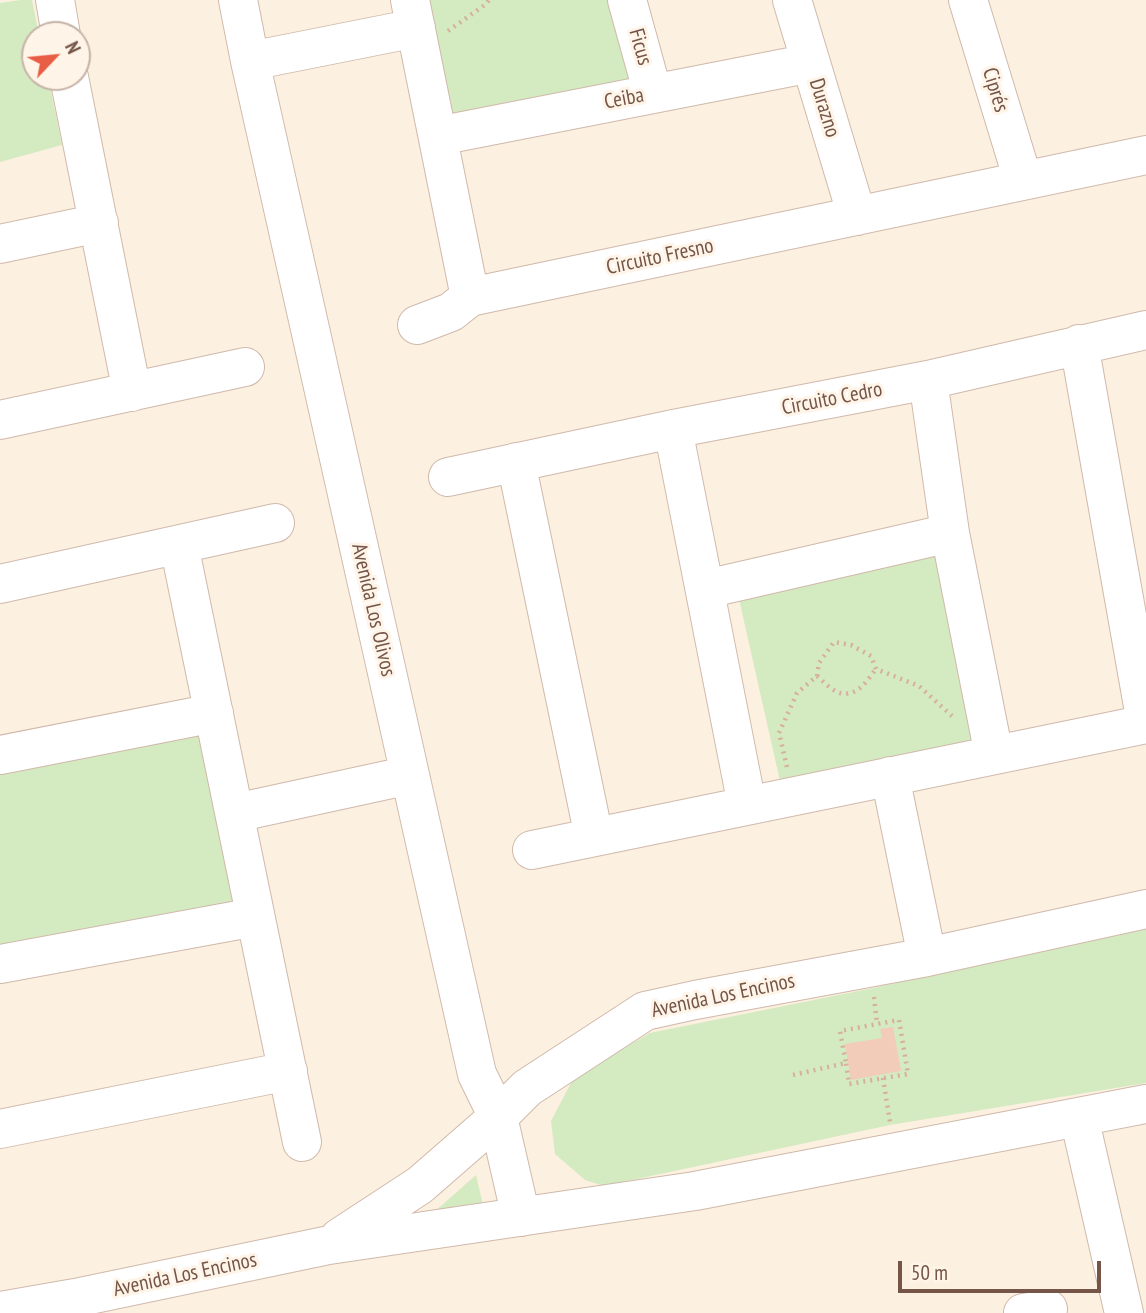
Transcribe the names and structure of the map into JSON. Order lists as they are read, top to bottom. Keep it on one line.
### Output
{"streets":{"street":["Ficus","Ciprés","Ceiba","Durazno","Circuito Fresno","Circuito Cedro","Avenida Los Olivos","Avenida Los Encinos"]},"crossings":[["Ficus","Ceiba"],["Ciprés","Circuito Fresno"],["Ceiba","Durazno"],["Durazno","Circuito Fresno"],["Avenida Los Olivos","Avenida Los Encinos"]],"scale_bar":"50 m","north":"top right"}
